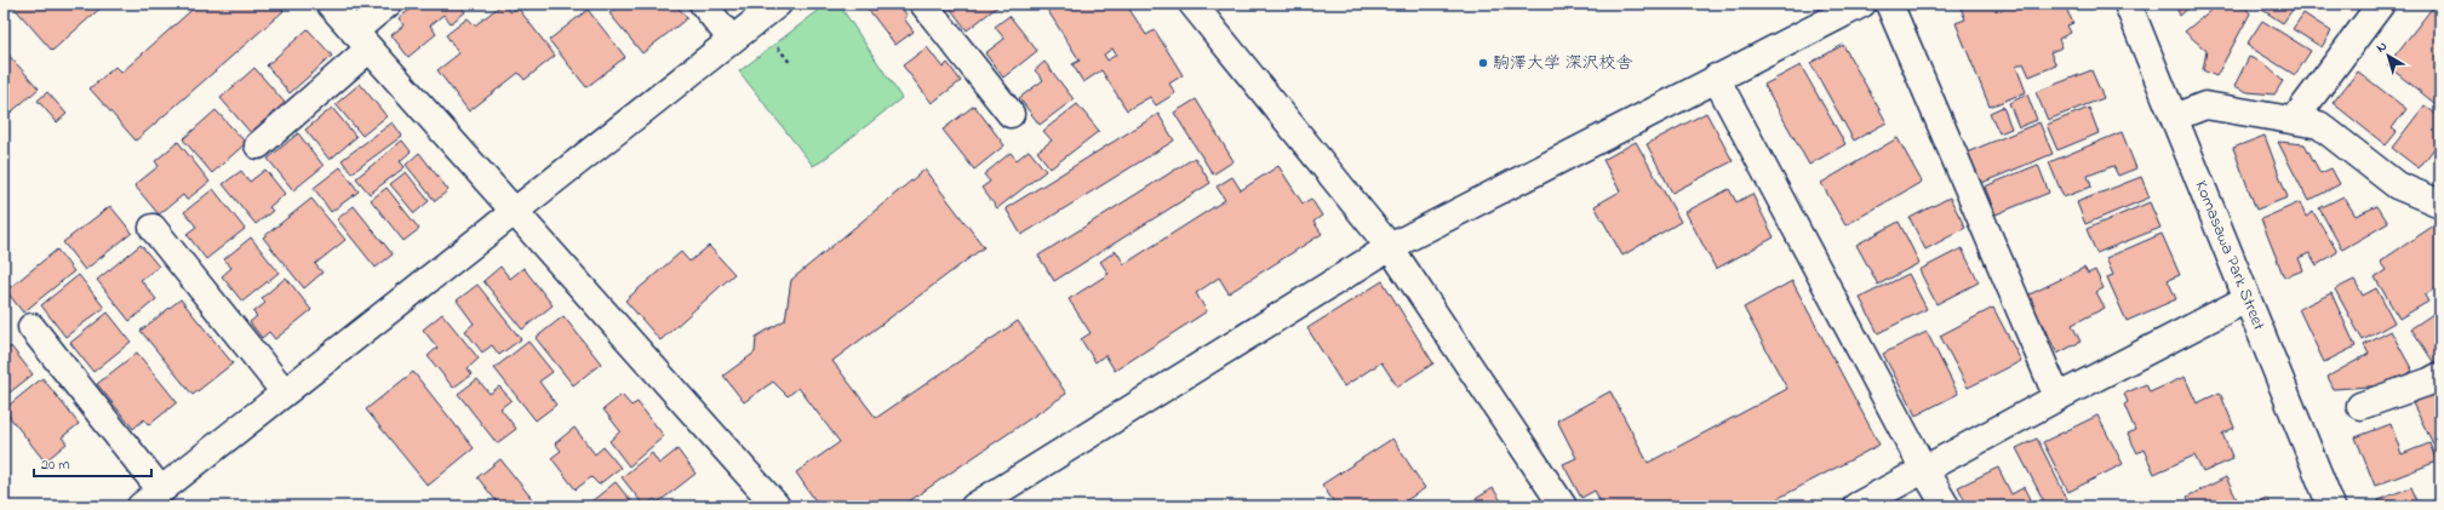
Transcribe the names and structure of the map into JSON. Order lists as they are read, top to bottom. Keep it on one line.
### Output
{"streets":{"street":["Komasawa Park Street"]},"places":["駒澤大学 深沢校舎"],"scale_bar":"20 m","north":"top left"}
